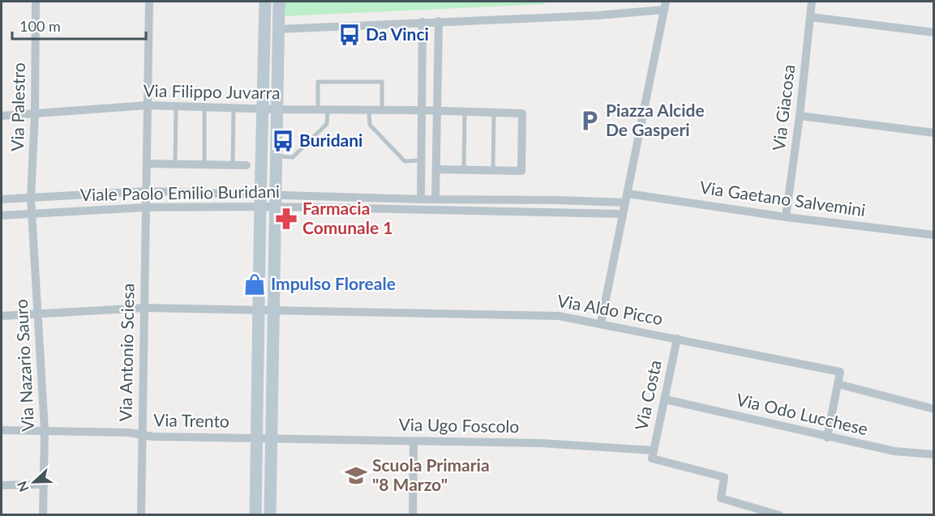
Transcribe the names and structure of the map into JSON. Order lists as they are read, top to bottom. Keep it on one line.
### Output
{"streets":{"street":["Via Filippo Juvarra","Via Palestro","Via Giacosa","Viale Paolo Emilio Buridani","Via Gaetano Salvemini","Via Aldo Picco","Via Antonio Sciesa","Via Nazario Sauro","Via Costa","Via Odo Lucchese","Via Trento","Via Ugo Foscolo"]},"crossings":[["Via Filippo Juvarra","Via Palestro"],["Via Filippo Juvarra","Via Antonio Sciesa"],["Via Palestro","Viale Paolo Emilio Buridani"],["Via Palestro","Via Nazario Sauro"],["Via Giacosa","Via Gaetano Salvemini"],["Viale Paolo Emilio Buridani","Via Gaetano Salvemini"],["Viale Paolo Emilio Buridani","Via Antonio Sciesa"],["Viale Paolo Emilio Buridani","Via Nazario Sauro"],["Via Aldo Picco","Via Antonio Sciesa"],["Via Aldo Picco","Via Nazario Sauro"],["Via Aldo Picco","Via Costa"],["Via Antonio Sciesa","Via Trento"],["Via Nazario Sauro","Via Trento"],["Via Costa","Via Odo Lucchese"],["Via Costa","Via Ugo Foscolo"],["Via Trento","Via Ugo Foscolo"]],"places":{"bus stop":["Da Vinci","Buridani"],"parking":["Piazza Alcide De Gasperi"],"pharmacy":["Farmacia Comunale 1"],"shop":["Impulso Floreale"],"school or university":["Scuola Primaria \"8 Marzo\""]},"scale_bar":"100 m","north":"left"}
